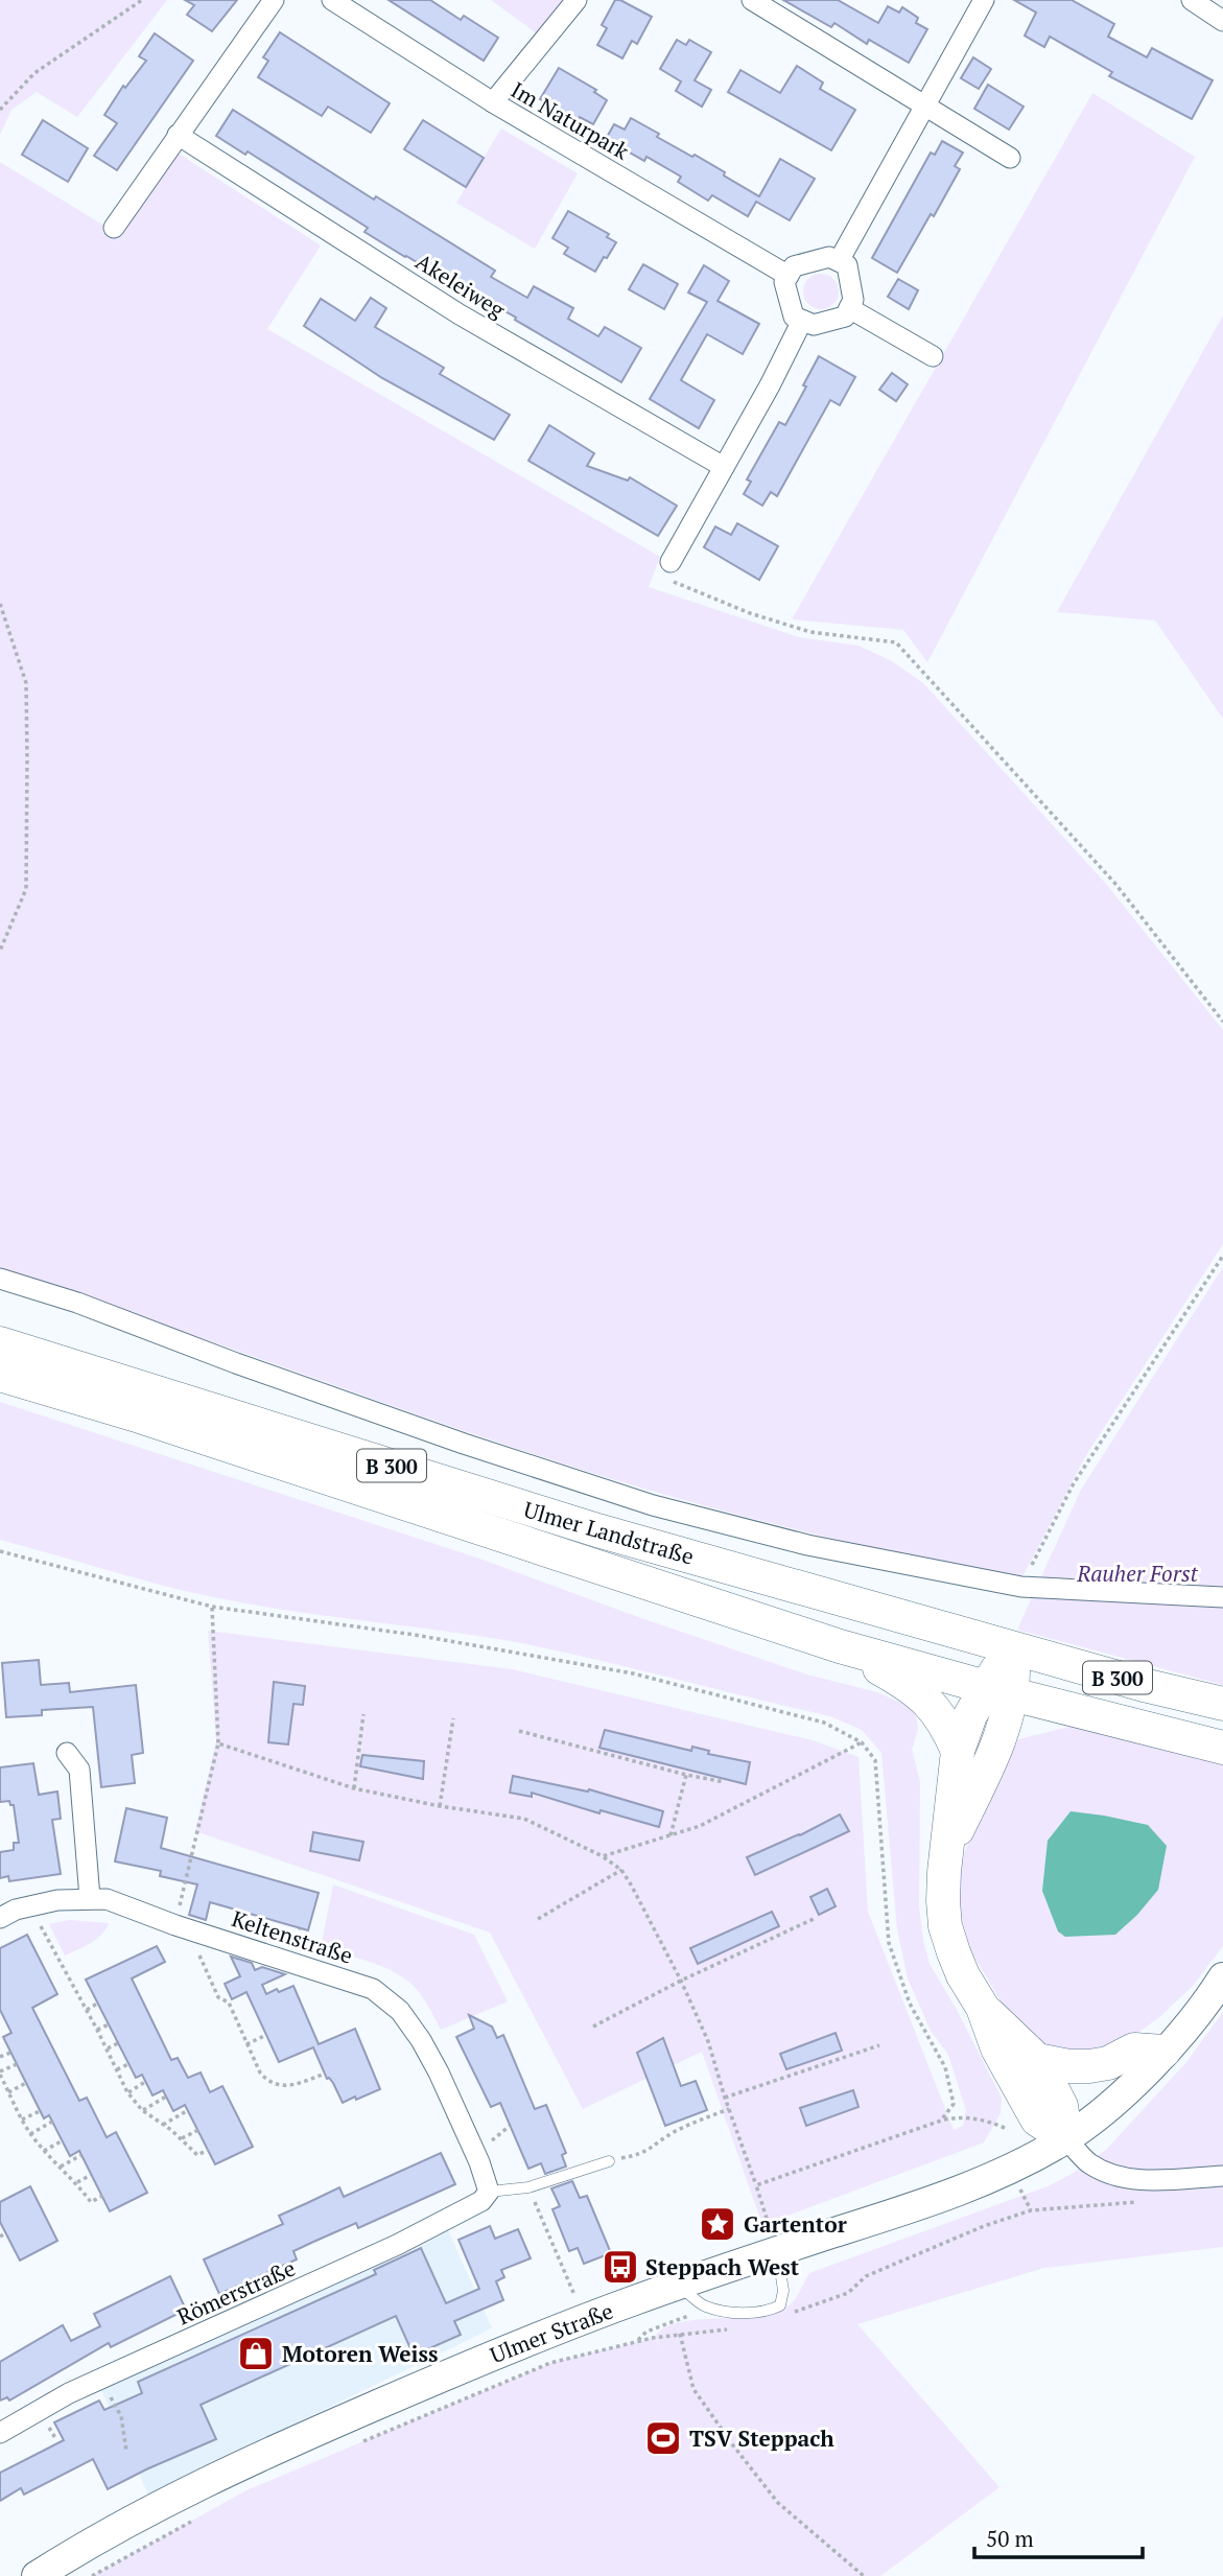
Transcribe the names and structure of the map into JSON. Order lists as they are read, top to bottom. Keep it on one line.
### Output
{"streets":{"main road":["B 300","Ulmer Landstraße"],"street":["Im Naturpark","Akeleiweg","Keltenstraße","Römerstraße","Ulmer Straße"]},"crossings":[["Keltenstraße","Römerstraße"]],"parks":["Rauher Forst"],"places":{"place":["Gartentor"],"bus stop":["Steppach West"],"shop":["Motoren Weiss"],"sports":["TSV Steppach"]},"scale_bar":"50 m"}
